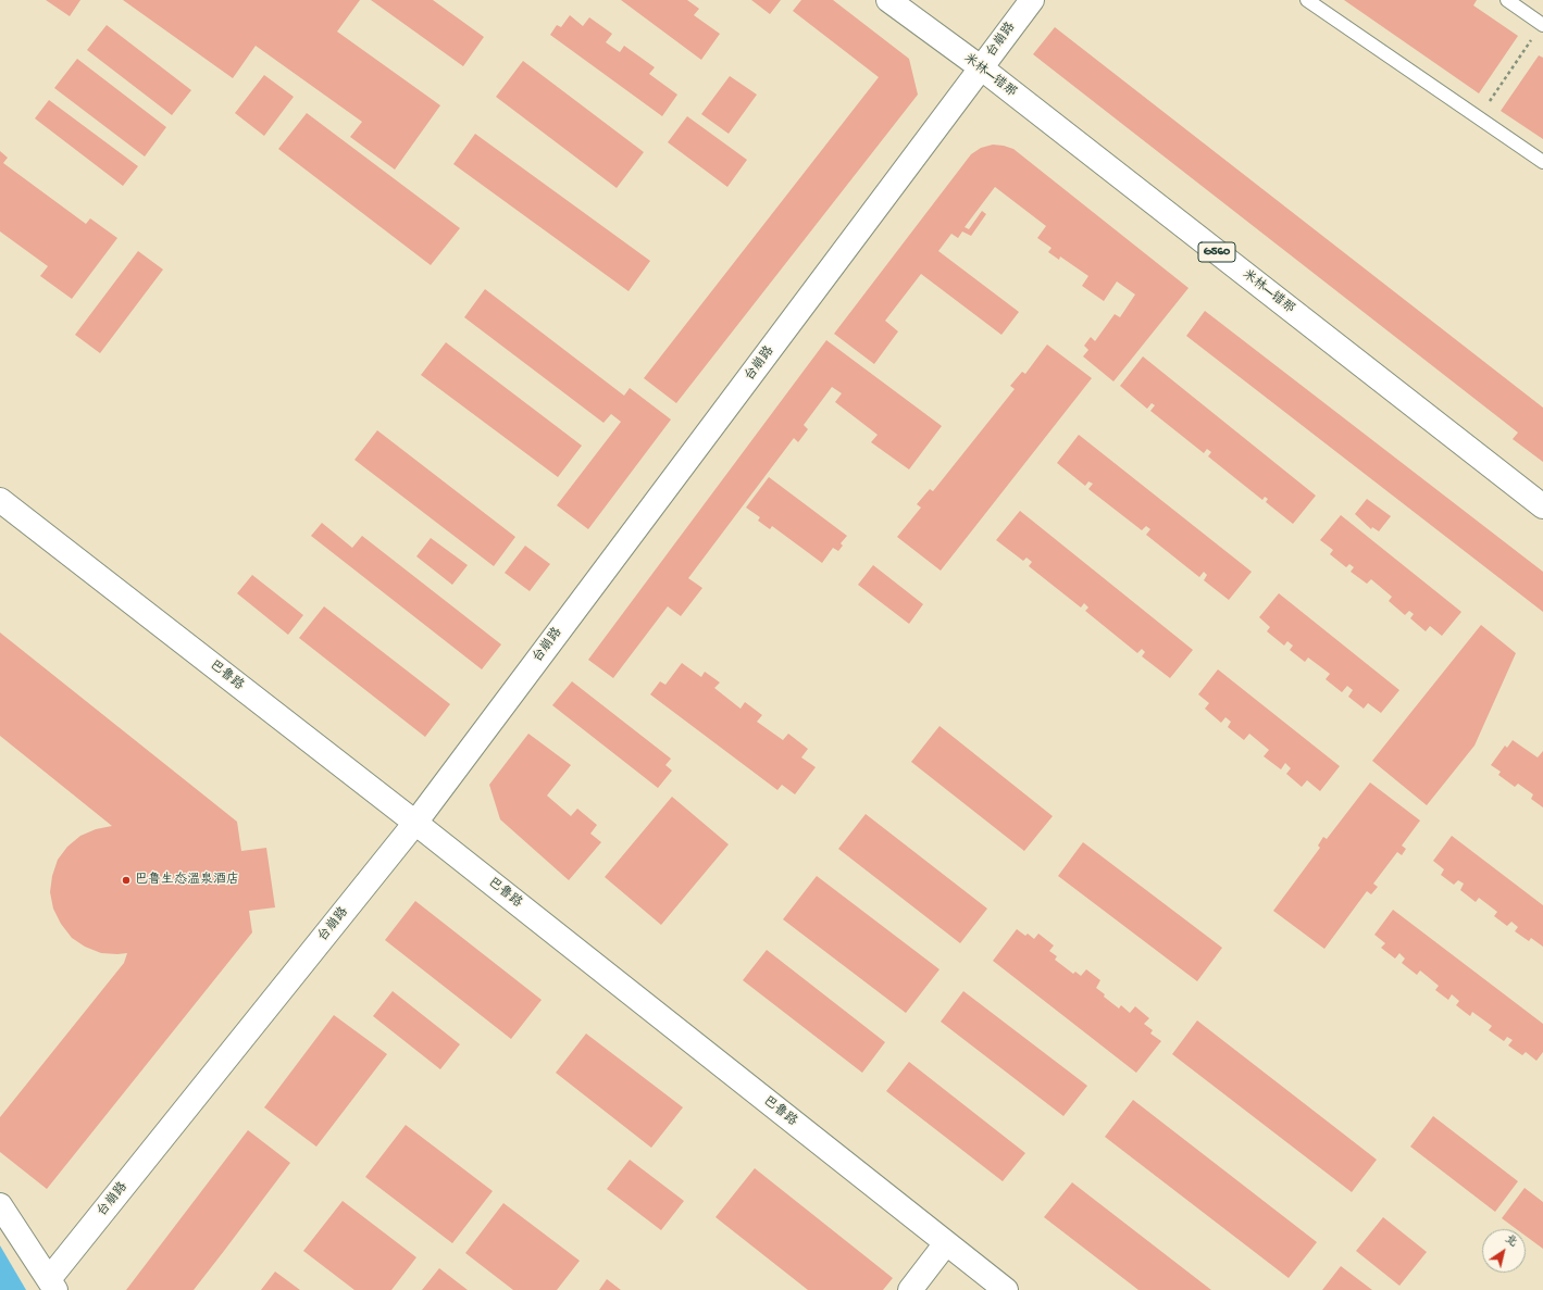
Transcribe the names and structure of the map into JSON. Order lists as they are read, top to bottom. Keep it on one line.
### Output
{"streets":{"main road":["台崩路","米林—错那","G560","巴鲁路"]},"crossings":[["台崩路","米林—错那"],["台崩路","巴鲁路"]],"places":["巴鲁生态温泉酒店"],"north":"top right"}
